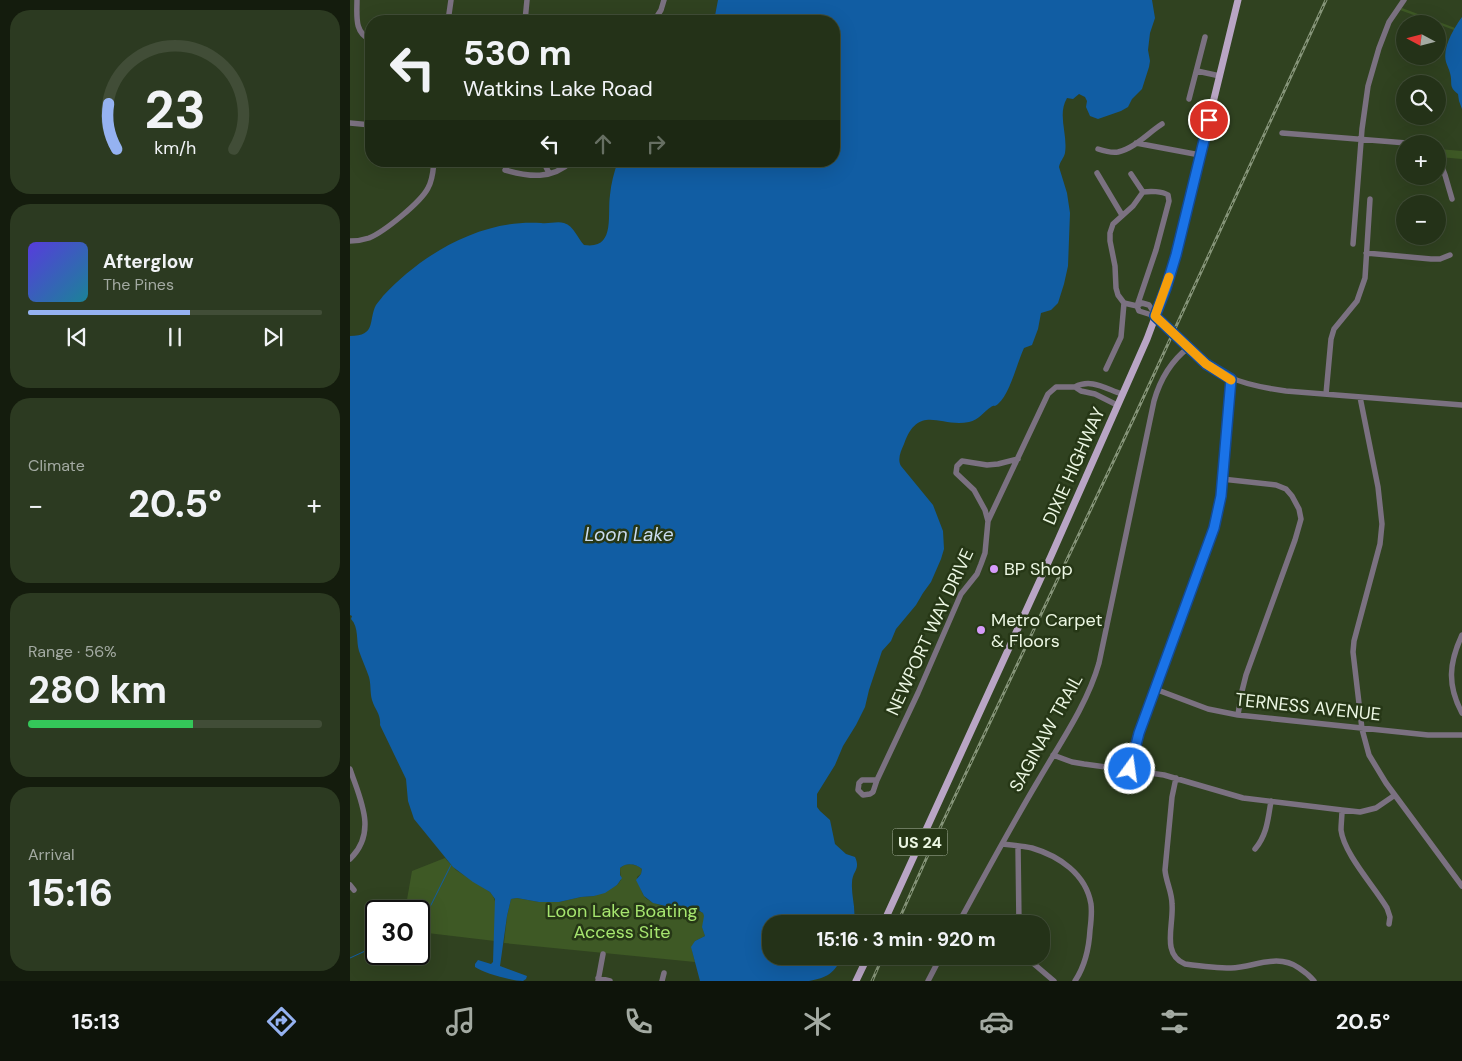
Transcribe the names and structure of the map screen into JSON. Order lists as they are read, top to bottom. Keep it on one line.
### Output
{"streets":{"main road":["DIXIE HIGHWAY","US 24"],"street":["NEWPORT WAY DRIVE","TERNESS AVENUE","SAGINAW TRAIL"]},"crossings":[["DIXIE HIGHWAY","NEWPORT WAY DRIVE"]],"water":["Loon Lake"],"parks":["Loon Lake Boating Access Site"],"places":["BP Shop","Metro Carpet & Floors"],"north":"left","page":{"map_buttons":["+","−"],"turn":["530 m","Watkins Lake Road"],"song":["Afterglow","The Pines"],"tile":["Climate",["Range · 56%","280 km"],["Arrival","15:16"]],"heat":["−","20.5°","+"],"limit":"30","trip":"15:16 · 3 min · 920 m","tabs":["15:13","20.5°"],"gauge":["23","km/h"]}}
